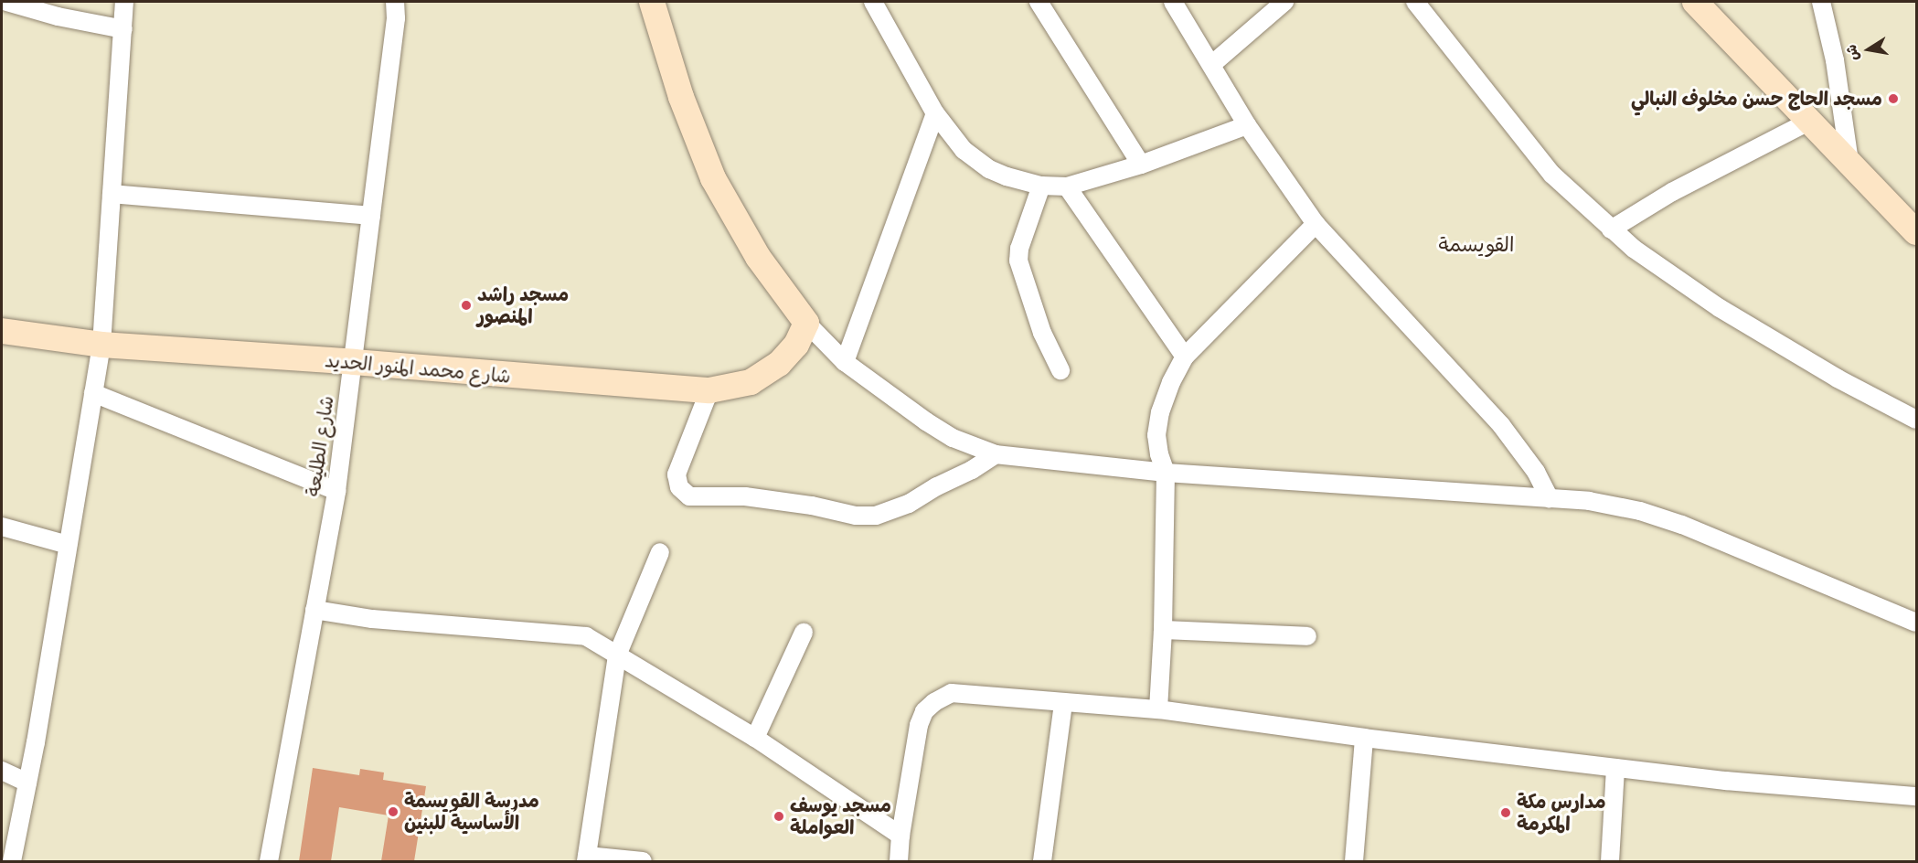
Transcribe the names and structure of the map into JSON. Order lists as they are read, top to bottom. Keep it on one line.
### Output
{"streets":{"street":["شارع محمد المنور الحديد","شارع الطليعة"]},"crossings":[["شارع محمد المنور الحديد","شارع الطليعة"]],"districts":["القويسمة"],"places":["مسجد الحاج حسن مخلوف النبالي","مسجد راشد المنصور","مدرسة القويسمة الأساسية للبنين","مدارس مكة المكرمة","مسجد يوسف العواملة"],"north":"left"}
